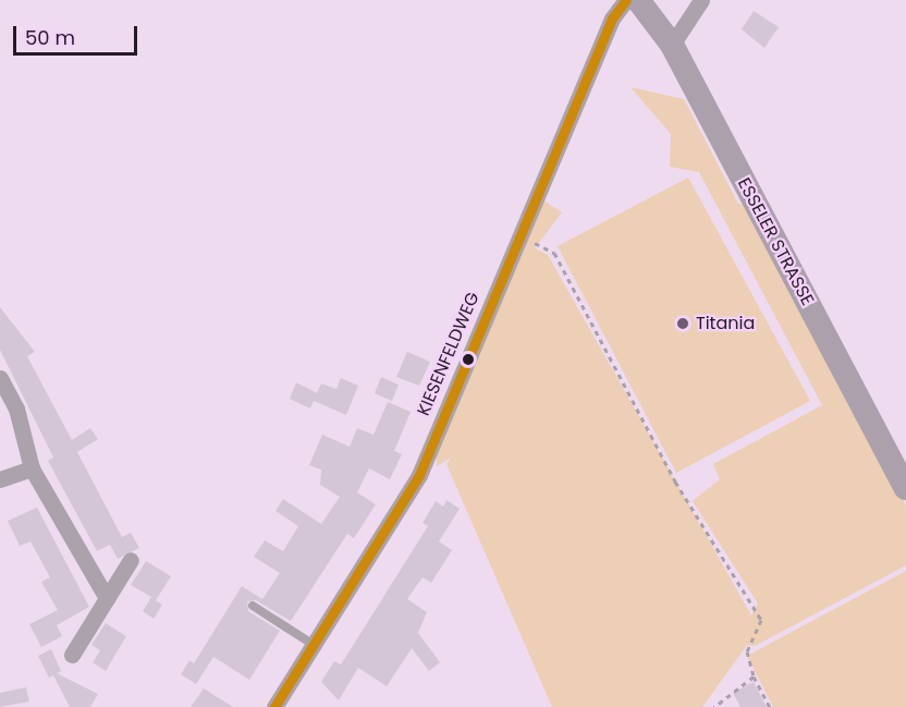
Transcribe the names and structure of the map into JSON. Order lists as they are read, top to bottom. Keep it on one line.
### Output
{"streets":{"main road":["ESSELER STRASSE"],"street":["KIESENFELDWEG"]},"places":["Titania"],"scale_bar":"50 m"}
